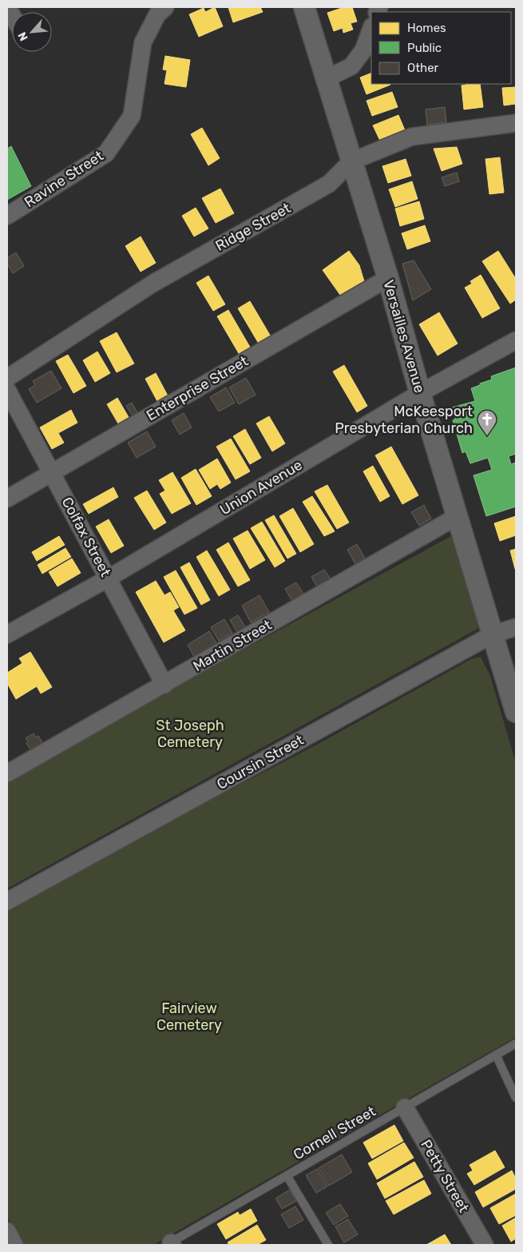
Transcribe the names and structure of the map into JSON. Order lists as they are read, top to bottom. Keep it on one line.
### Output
{"streets":{"street":["Ravine Street","Ridge Street","Versailles Avenue","Enterprise Street","Union Avenue","Colfax Street","Martin Street","Coursin Street","Petty Street"],"lane":["Cornell Street"]},"crossings":[["Ridge Street","Versailles Avenue"],["Versailles Avenue","Enterprise Street"],["Versailles Avenue","Union Avenue"],["Versailles Avenue","Martin Street"],["Versailles Avenue","Coursin Street"],["Enterprise Street","Colfax Street"],["Union Avenue","Colfax Street"],["Colfax Street","Martin Street"],["Cornell Street","Petty Street"]],"parks":["St Joseph Cemetery","Fairview Cemetery"],"places":{"church":["McKeesport Presbyterian Church"]},"legend":["Homes","Public","Other"],"north":"bottom left"}
